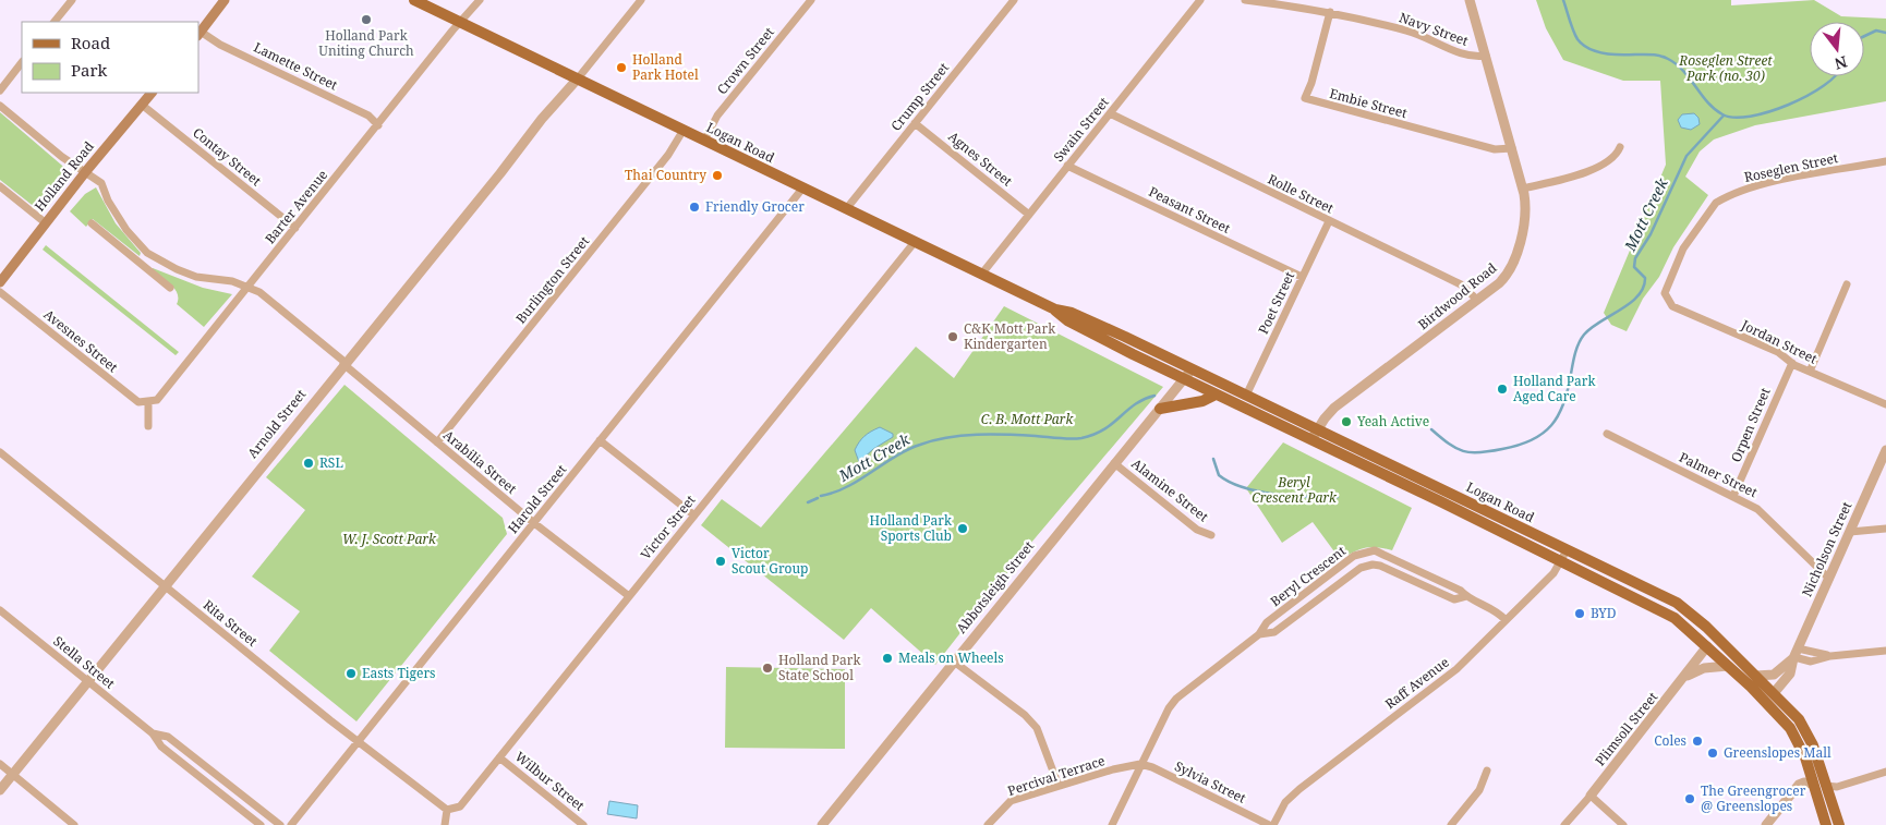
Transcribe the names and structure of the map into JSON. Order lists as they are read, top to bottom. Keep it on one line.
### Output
{"streets":{"main road":["Logan Road","Holland Road","Nicholson Street"],"street":["Navy Street","Crown Street","Lamette Street","Crump Street","Embie Street","Swain Street","Contay Street","Agnes Street","Roseglen Street","Rolle Street","Barter Avenue","Peasant Street","Burlington Street","Birdwood Road","Poet Street","Avesnes Street","Jordan Street","Arnold Street","Orpen Street","Arabilia Street","Palmer Street","Alamine Street","Harold Street","Victor Street","Beryl Crescent","Abbotsleigh Street","Rita Street","Stella Street","Raff Avenue","Plimsoll Street","Percival Terrace","Wilbur Street","Sylvia Street"]},"crossings":[["Navy Street","Embie Street"],["Navy Street","Birdwood Road"],["Crown Street","Logan Road"],["Lamette Street","Barter Avenue"],["Crump Street","Logan Road"],["Crump Street","Agnes Street"],["Embie Street","Birdwood Road"],["Swain Street","Logan Road"],["Swain Street","Agnes Street"],["Swain Street","Rolle Street"],["Swain Street","Peasant Street"],["Logan Road","Barter Avenue"],["Logan Road","Burlington Street"],["Logan Road","Birdwood Road"],["Logan Road","Poet Street"],["Logan Road","Arnold Street"],["Logan Road","Harold Street"],["Logan Road","Victor Street"],["Logan Road","Nicholson Street"],["Logan Road","Abbotsleigh Street"],["Logan Road","Raff Avenue"],["Logan Road","Plimsoll Street"],["Contay Street","Holland Road"],["Contay Street","Barter Avenue"],["Roseglen Street","Jordan Street"],["Rolle Street","Birdwood Road"],["Rolle Street","Poet Street"],["Barter Avenue","Avesnes Street"],["Barter Avenue","Arabilia Street"],["Peasant Street","Poet Street"],["Burlington Street","Arabilia Street"],["Jordan Street","Orpen Street"],["Arnold Street","Arabilia Street"],["Arnold Street","Rita Street"],["Arnold Street","Stella Street"],["Orpen Street","Palmer Street"],["Arabilia Street","Harold Street"],["Arabilia Street","Victor Street"],["Palmer Street","Nicholson Street"],["Alamine Street","Abbotsleigh Street"],["Harold Street","Rita Street"],["Victor Street","Rita Street"],["Victor Street","Wilbur Street"],["Beryl Crescent","Raff Avenue"],["Beryl Crescent","Percival Terrace"],["Beryl Crescent","Sylvia Street"],["Percival Terrace","Sylvia Street"]],"water":["Mott Creek"],"parks":["Roseglen Street Park (no. 30)","C. B. Mott Park","Beryl Crescent Park","W. J. Scott Park"],"places":["Holland Park Uniting Church","Holland Park Hotel","Thai Country","Friendly Grocer","C&K Mott Park Kindergarten","Holland Park Aged Care","Yeah Active","RSL","Holland Park Sports Club","Victor Scout Group","BYD","Meals on Wheels","Holland Park State School","Easts Tigers","Coles","Greenslopes Mall","The Greengrocer @ Greenslopes"],"legend":["Road","Park"],"north":"bottom"}
